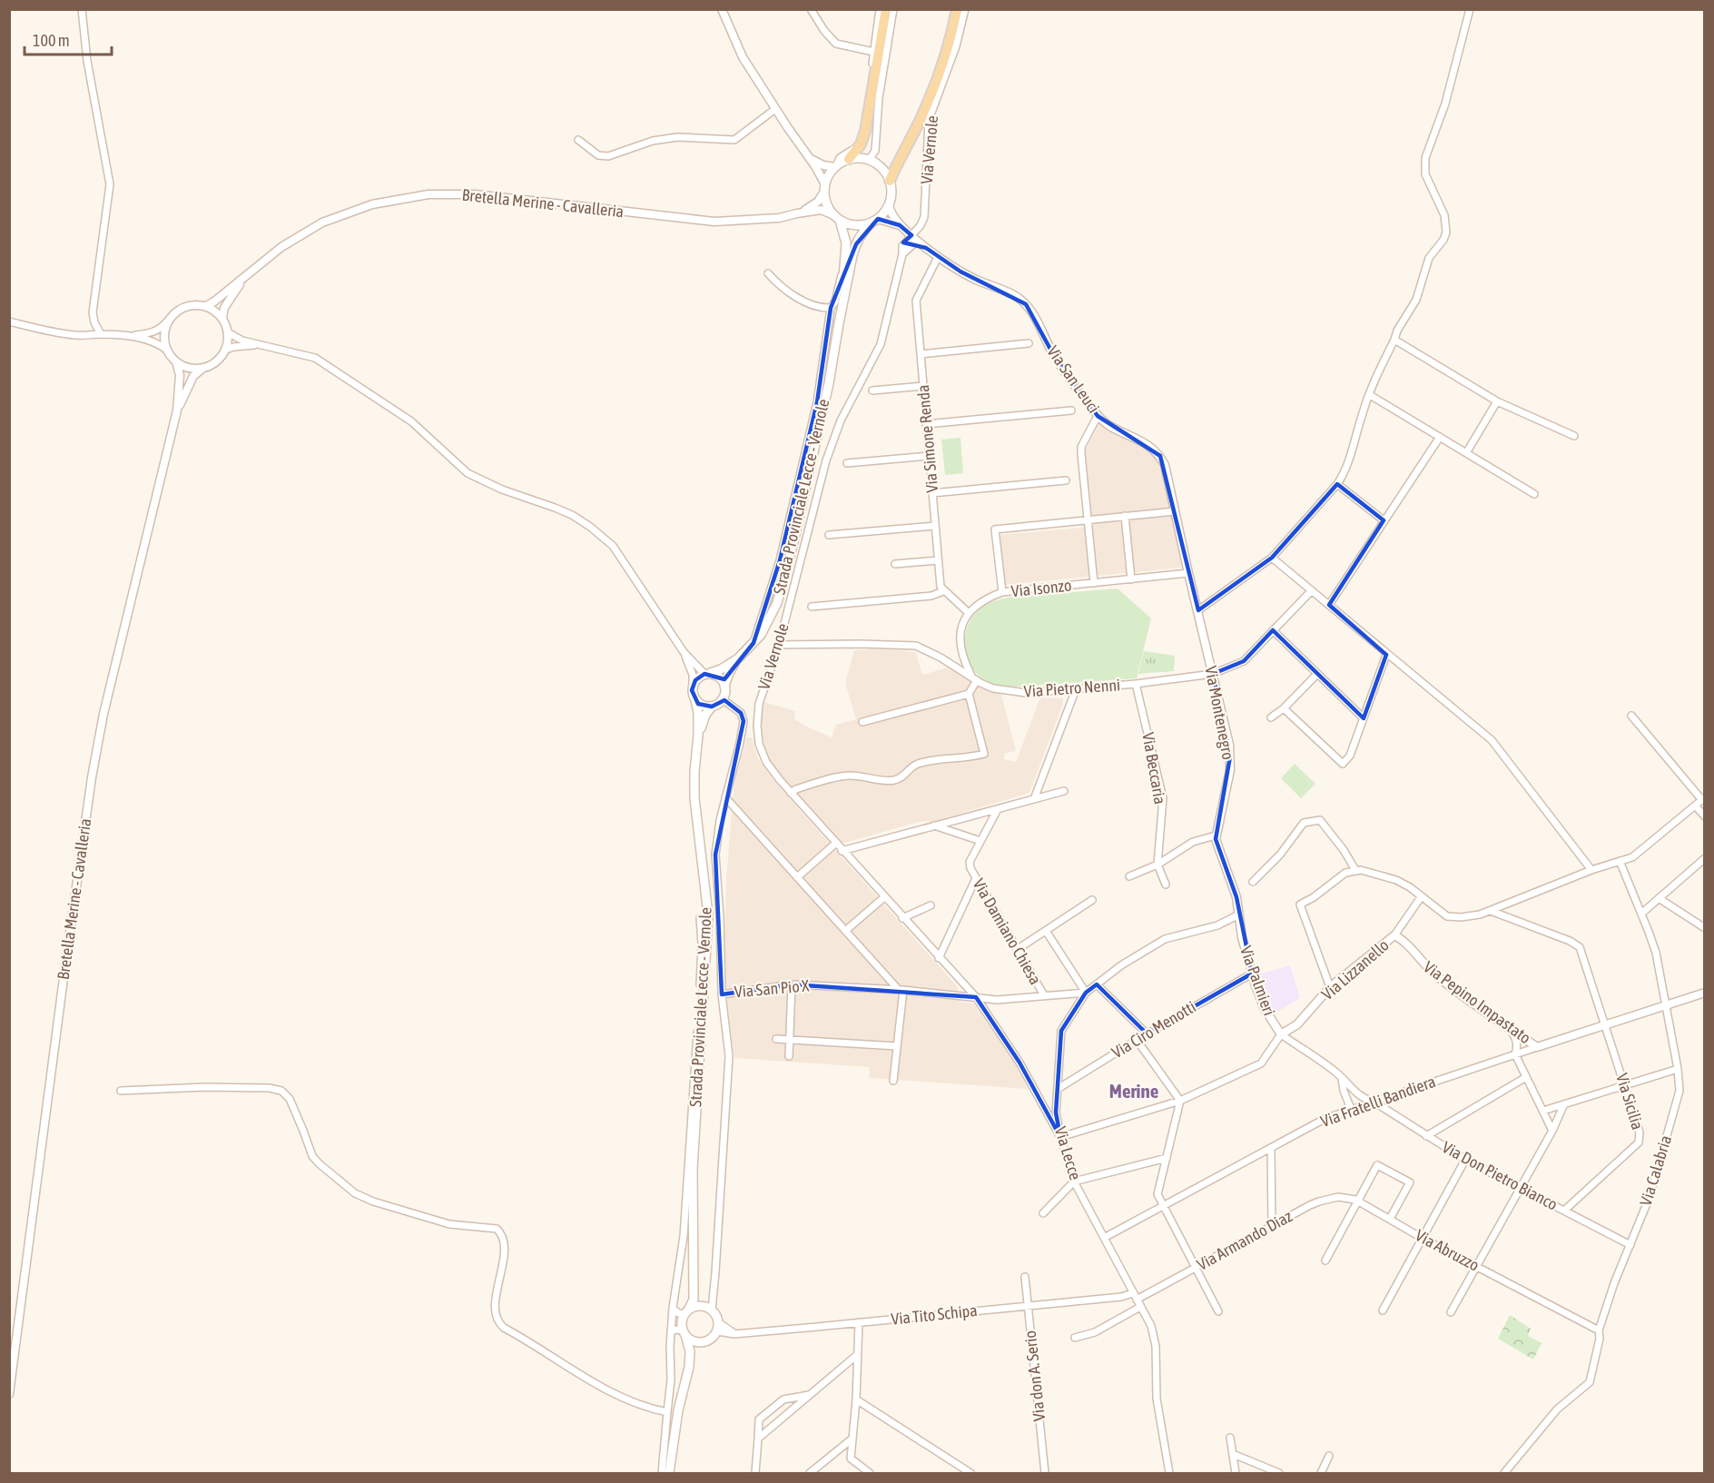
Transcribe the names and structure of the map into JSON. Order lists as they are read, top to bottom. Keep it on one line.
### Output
{"streets":{"main road":["Strada Provinciale Lecce - Vernole"],"street":["Via Vernole","Bretella Merine - Cavalleria","Via San Leuci","Via Simone Renda","Via Isonzo","Via Pietro Nenni","Via Montenegro","Via Beccaria","Via Damiano Chiesa","Via Lizzanello","Via Palmieri","Via San Pio X","Via Pepino Impastato","Via Ciro Menotti","Via Fratelli Bandiera","Via Sicilia","Via Lecce","Via Calabria","Via Don Pietro Bianco","Via Armando Diaz","Via Abruzzo","Via Tito Schipa","Via don A. Serio"]},"crossings":[["Via Vernole","Via San Leuci"],["Via Vernole","Via Pietro Nenni"],["Via Vernole","Via San Pio X"],["Via Vernole","Via Lecce"],["Bretella Merine - Cavalleria","Strada Provinciale Lecce - Vernole"],["Via San Leuci","Via Simone Renda"],["Via San Leuci","Via Isonzo"],["Via San Leuci","Via Montenegro"],["Strada Provinciale Lecce - Vernole","Via San Pio X"],["Strada Provinciale Lecce - Vernole","Via Tito Schipa"],["Via Isonzo","Via Montenegro"],["Via Pietro Nenni","Via Montenegro"],["Via Pietro Nenni","Via Beccaria"],["Via Montenegro","Via Palmieri"],["Via Montenegro","Via Lecce"],["Via Lizzanello","Via Palmieri"],["Via Lizzanello","Via Pepino Impastato"],["Via Palmieri","Via Ciro Menotti"],["Via Palmieri","Via Fratelli Bandiera"],["Via Palmieri","Via Lecce"],["Via Palmieri","Via Don Pietro Bianco"],["Via Pepino Impastato","Via Fratelli Bandiera"],["Via Ciro Menotti","Via Lecce"],["Via Fratelli Bandiera","Via Sicilia"],["Via Fratelli Bandiera","Via Lecce"],["Via Fratelli Bandiera","Via Calabria"],["Via Fratelli Bandiera","Via Don Pietro Bianco"],["Via Sicilia","Via Don Pietro Bianco"],["Via Lecce","Via Armando Diaz"],["Via Lecce","Via Tito Schipa"],["Via Calabria","Via Don Pietro Bianco"],["Via Calabria","Via Abruzzo"],["Via Armando Diaz","Via Abruzzo"],["Via Tito Schipa","Via don A. Serio"]],"districts":["Merine"],"scale_bar":"100 m"}
